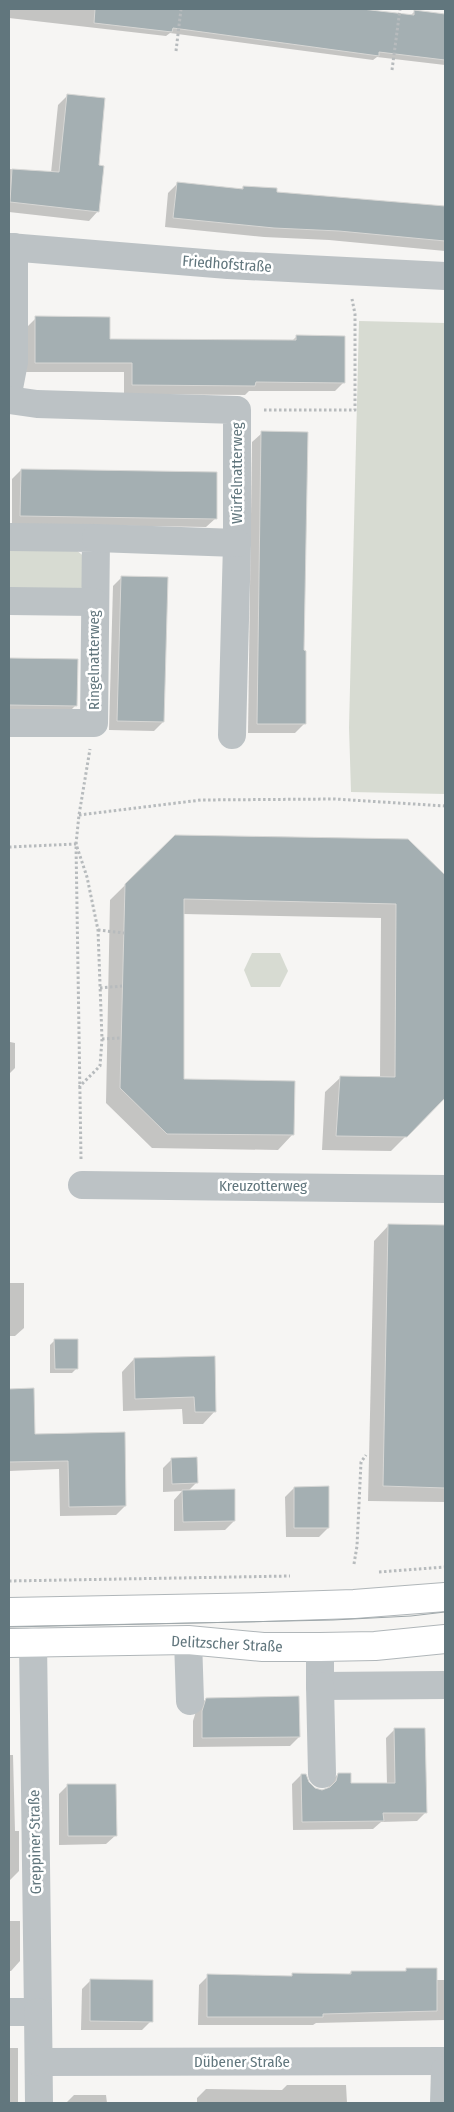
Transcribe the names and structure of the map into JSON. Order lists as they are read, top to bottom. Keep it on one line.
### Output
{"streets":{"main road":["Delitzscher Straße"],"street":["Friedhofstraße","Würfelnatterweg","Ringelnatterweg","Kreuzotterweg","Greppiner Straße","Dübener Straße"]},"crossings":[["Delitzscher Straße","Greppiner Straße"],["Greppiner Straße","Dübener Straße"]]}
